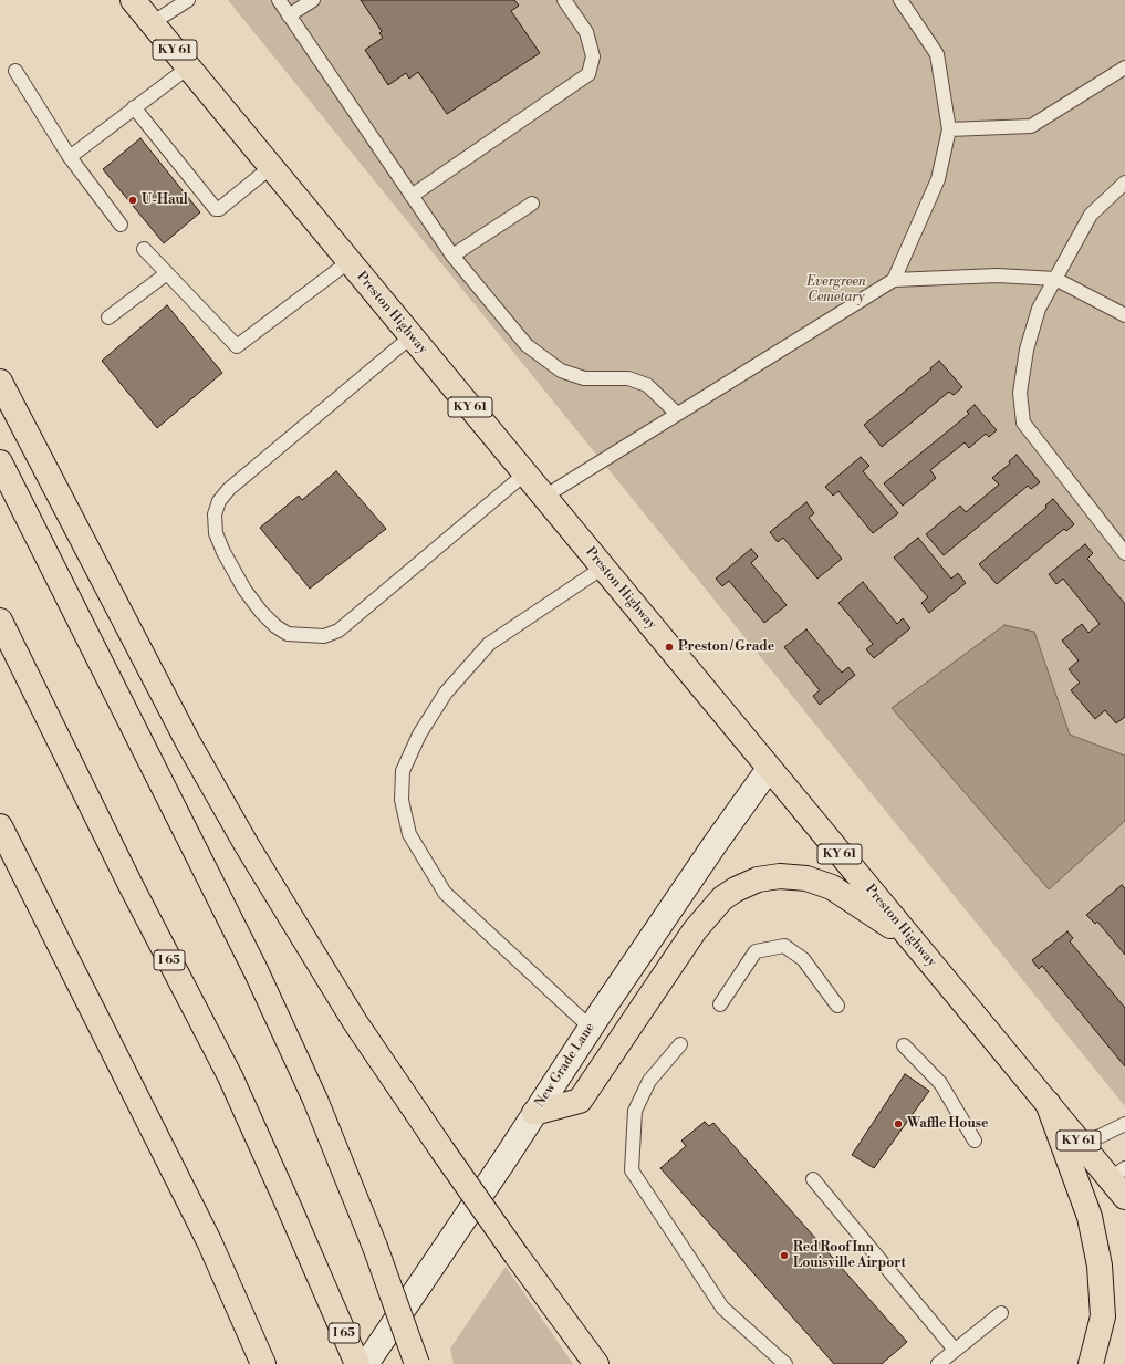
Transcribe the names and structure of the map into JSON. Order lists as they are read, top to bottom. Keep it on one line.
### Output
{"streets":{"main road":["KY 61","Preston Highway","I 65","New Grade Lane"]},"crossings":[["Preston Highway","New Grade Lane"]],"parks":["Evergreen Cemetary"],"places":["U-Haul","Preston / Grade","Waffle House","Red Roof Inn Louisville Airport"]}
